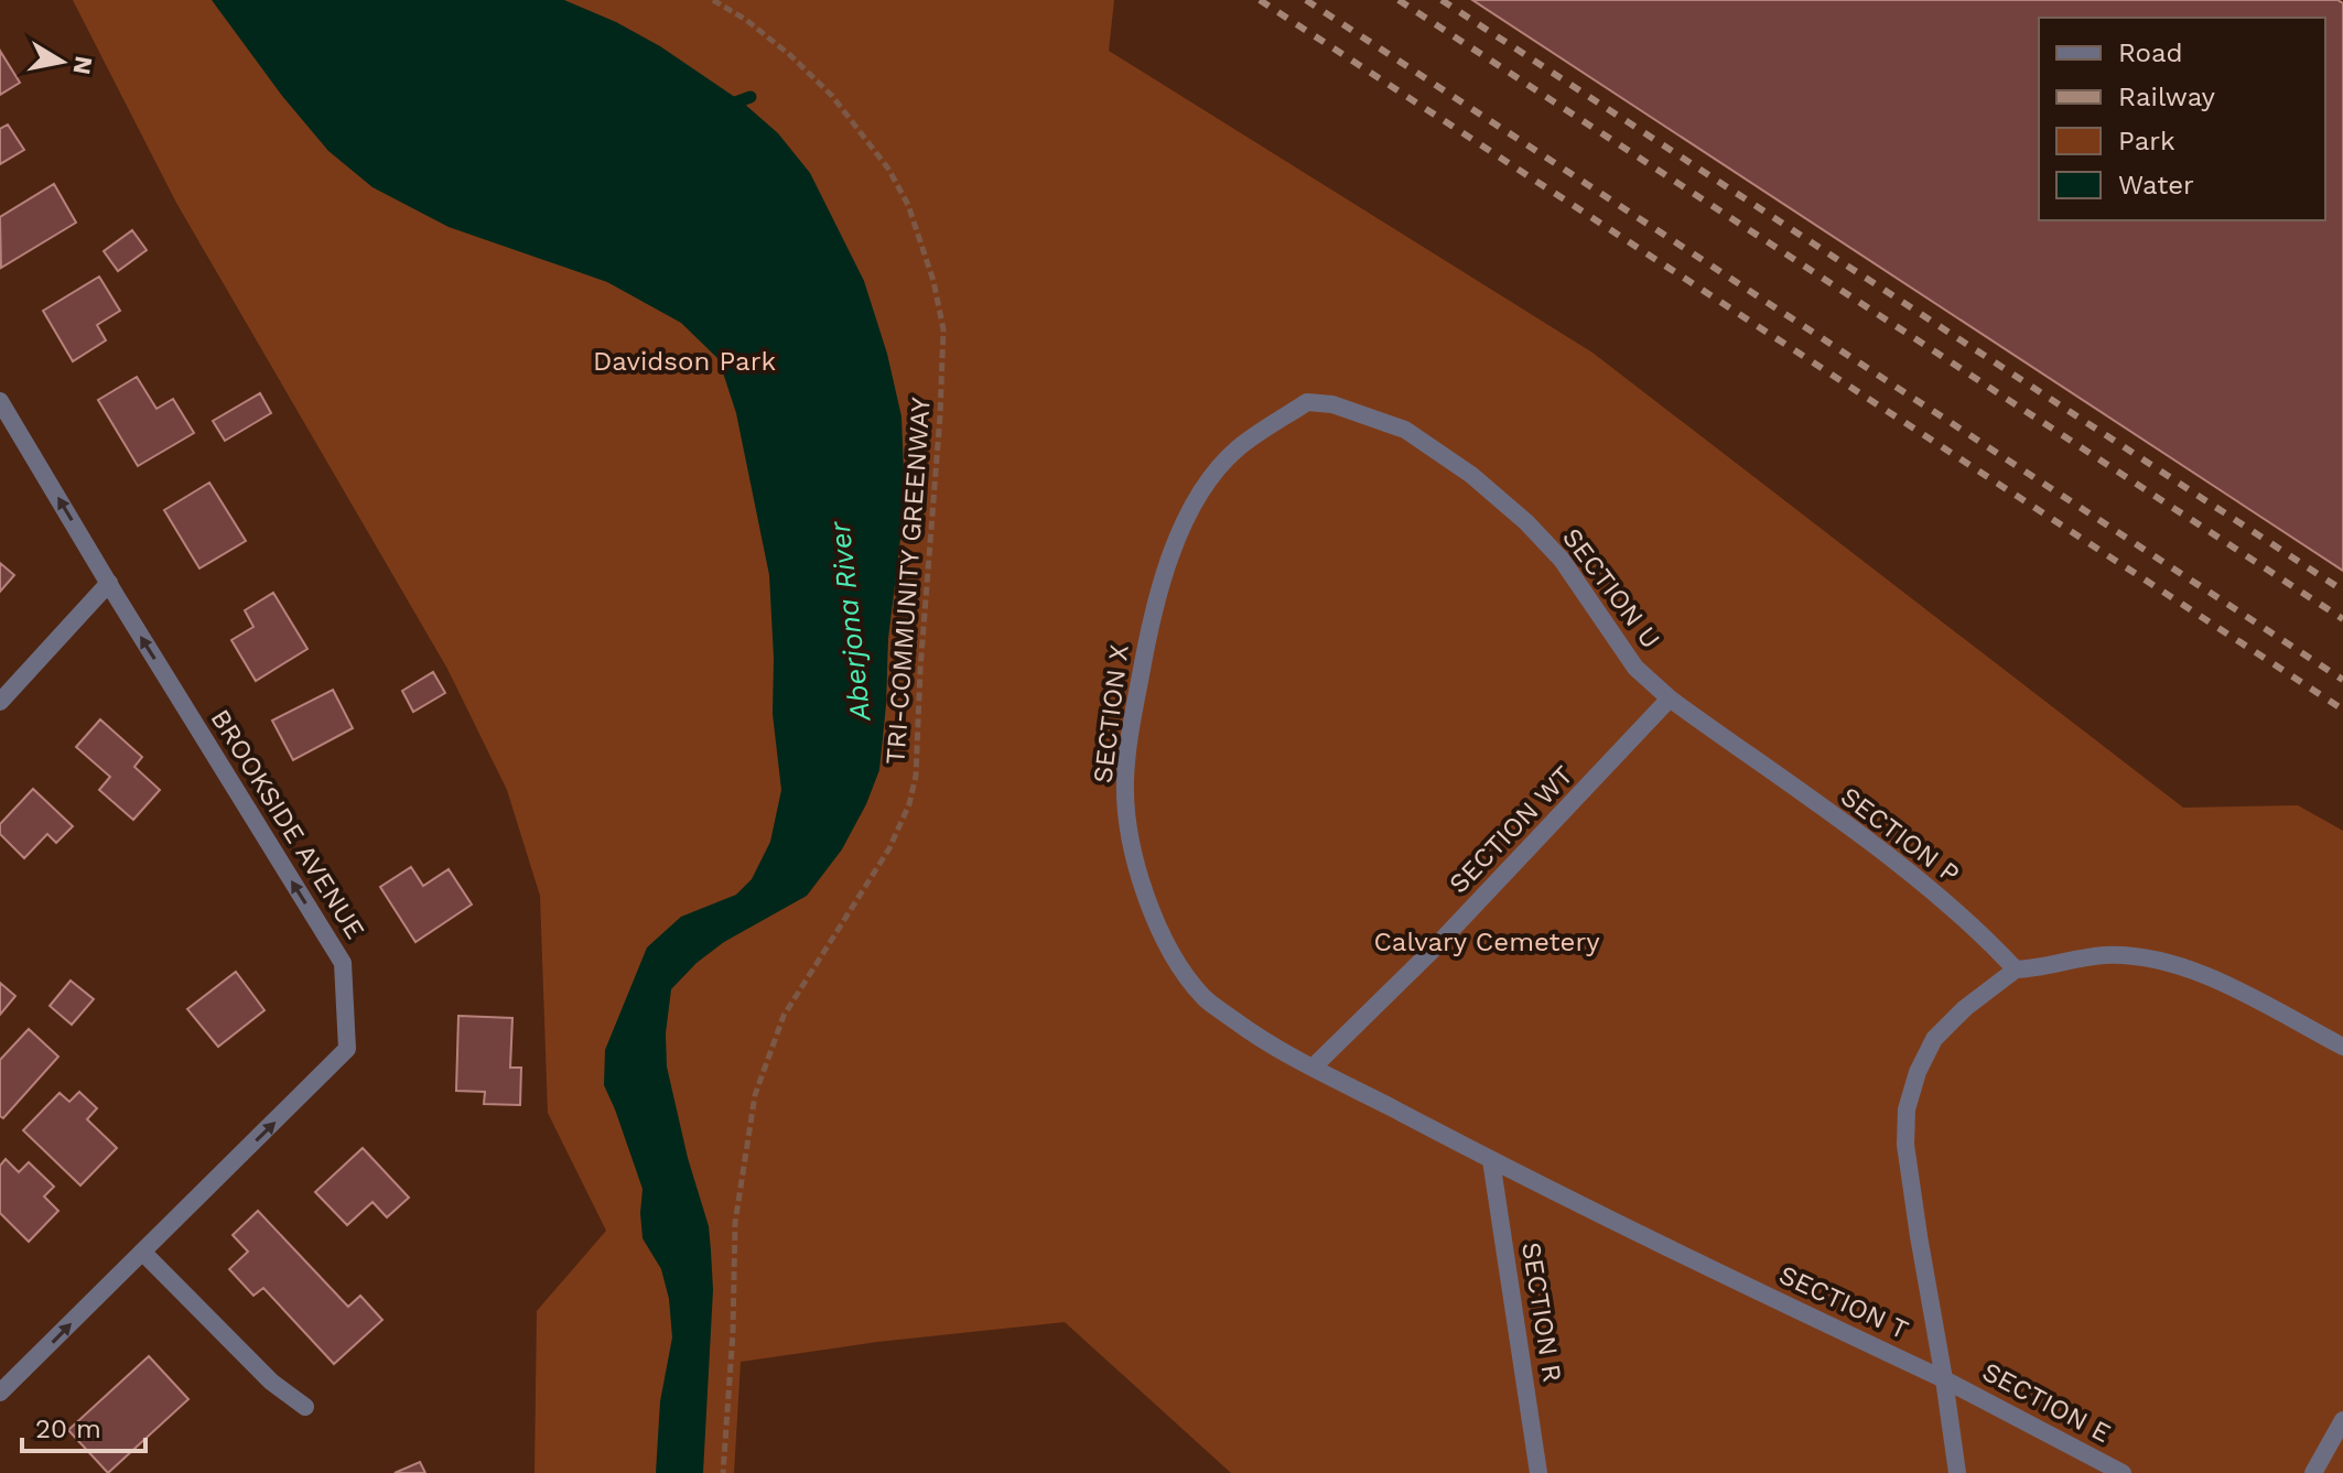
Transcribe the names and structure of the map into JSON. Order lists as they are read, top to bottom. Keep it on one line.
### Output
{"streets":{"street":["SECTION U","SECTION X","BROOKSIDE AVENUE","SECTION WT","SECTION P","SECTION T","SECTION R","SECTION E"],"path":["TRI-COMMUNITY GREENWAY"]},"crossings":[["SECTION U","SECTION X"],["SECTION U","SECTION WT"],["SECTION U","SECTION P"],["SECTION X","SECTION WT"],["SECTION X","SECTION T"],["SECTION WT","SECTION P"],["SECTION WT","SECTION T"],["SECTION P","SECTION T"],["SECTION T","SECTION R"],["SECTION T","SECTION E"]],"one_way":["BROOKSIDE AVENUE"],"water":["Aberjona River"],"parks":["Davidson Park","Calvary Cemetery"],"legend":["Road","Railway","Park","Water"],"scale_bar":"20 m","north":"right"}
